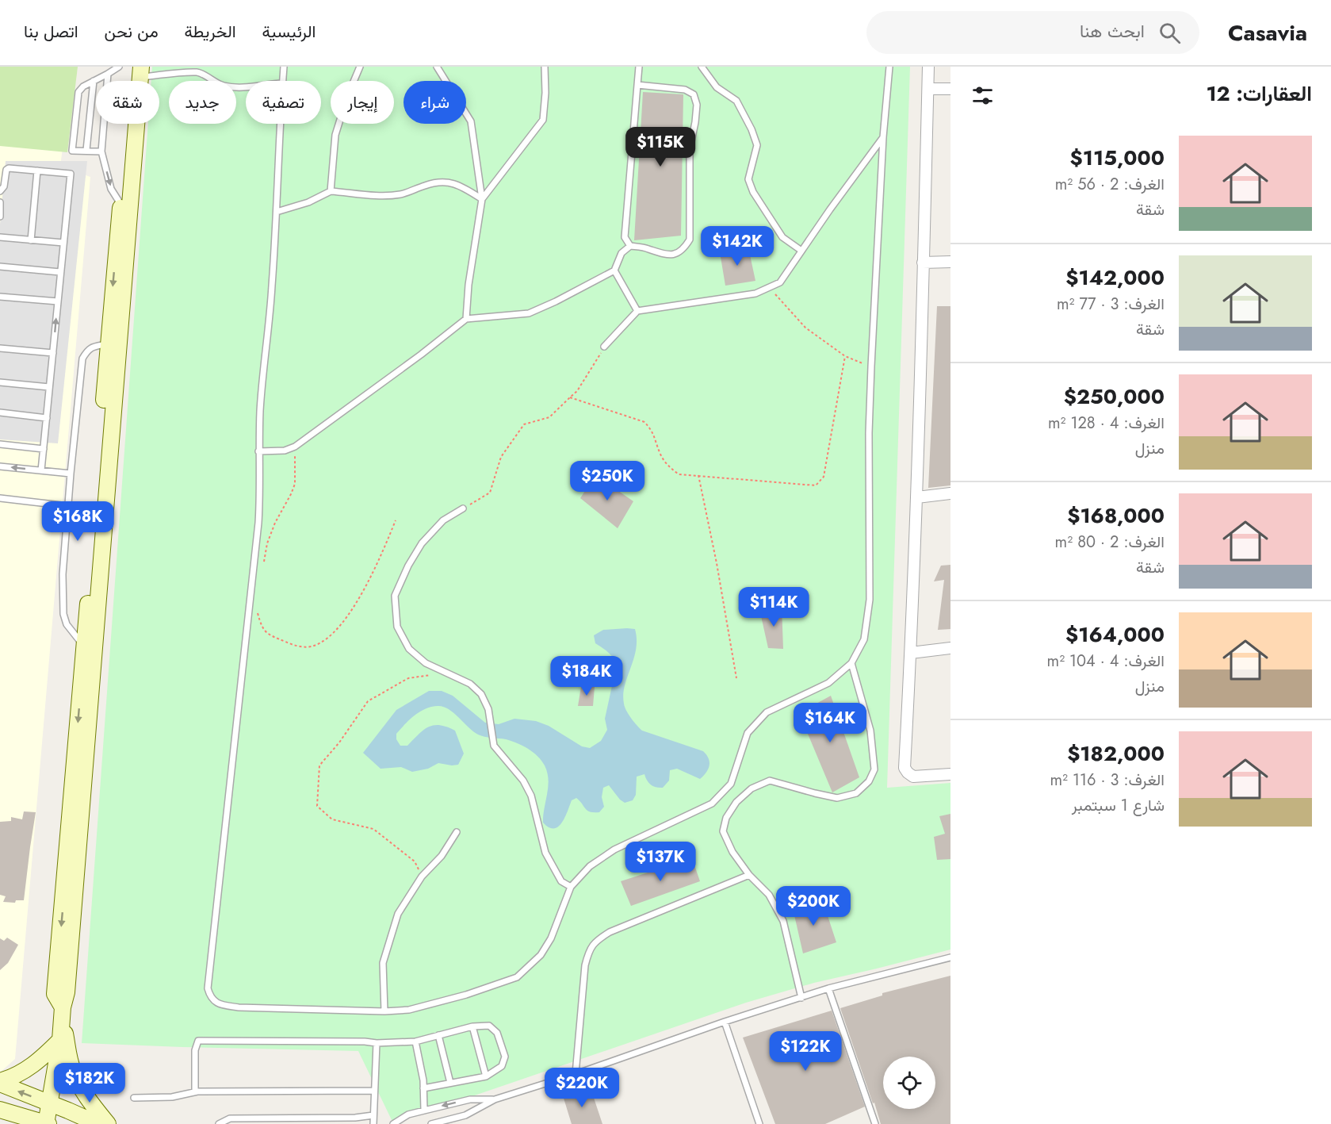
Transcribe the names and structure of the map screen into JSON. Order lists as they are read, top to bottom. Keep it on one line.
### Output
{"page":{"header":"Casavia","search":"ابحث هنا","nav":["الرئيسية","الخريطة","من نحن","اتصل بنا"],"heading":"العقارات: 12","chip":["شراء","إيجار","تصفية","جديد","شقة"],"list":[{"name":"$115,000","note":"الغرف: 2 · 56 m² · شقة"},{"name":"$142,000","note":"الغرف: 3 · 77 m² · شقة"},{"name":"$250,000","note":"الغرف: 4 · 128 m² · منزل"},{"name":"$168,000","note":"الغرف: 2 · 80 m² · شقة"},{"name":"$164,000","note":"الغرف: 4 · 104 m² · منزل"},{"name":"$182,000","note":"الغرف: 3 · 116 m² · شارع 1 سبتمبر"}],"price":["$115K","$142K","$250K","$168K","$114K","$184K","$164K","$137K","$200K","$122K","$182K","$220K"]}}
